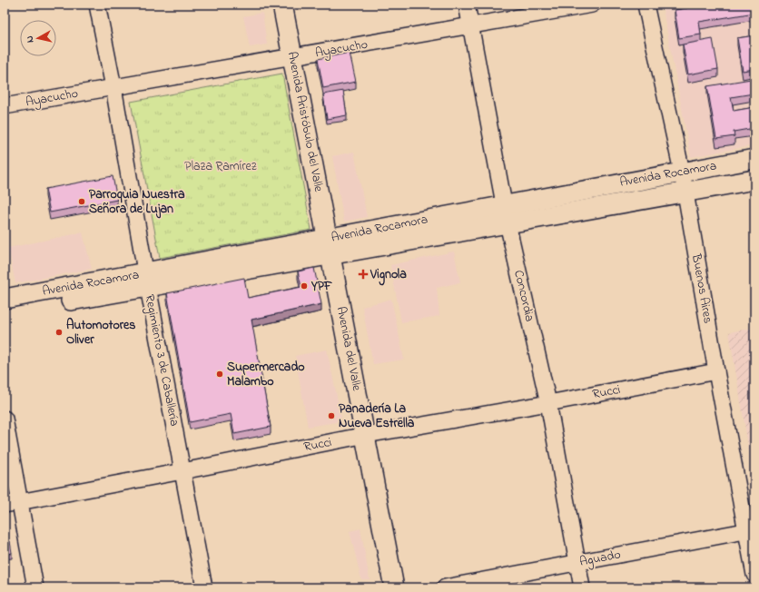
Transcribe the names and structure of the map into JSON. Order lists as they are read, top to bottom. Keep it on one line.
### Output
{"streets":{"main road":["Avenida Aristóbulo del Valle","Avenida Rocamora","Avenida del Valle"],"street":["Ayacucho","Buenos Aires","Concordia","Regimiento 3 de Caballería","Rucci","Aguado"]},"crossings":[["Ayacucho","Avenida Aristóbulo del Valle"],["Ayacucho","Concordia"],["Ayacucho","Regimiento 3 de Caballería"],["Avenida Aristóbulo del Valle","Avenida Rocamora"],["Avenida Aristóbulo del Valle","Avenida del Valle"],["Avenida Rocamora","Buenos Aires"],["Avenida Rocamora","Concordia"],["Avenida Rocamora","Avenida del Valle"],["Avenida Rocamora","Regimiento 3 de Caballería"],["Buenos Aires","Rucci"],["Buenos Aires","Aguado"],["Concordia","Rucci"],["Concordia","Aguado"],["Avenida del Valle","Rucci"],["Regimiento 3 de Caballería","Rucci"]],"parks":["Plaza Ramírez"],"places":{"other":["Parroquia Nuestra Señora de Lujan","YPF","Automotores Oliver","Supermercado Malambo","Panadería La Nueva Estrella"],"health":["Vignola"]},"north":"left"}
